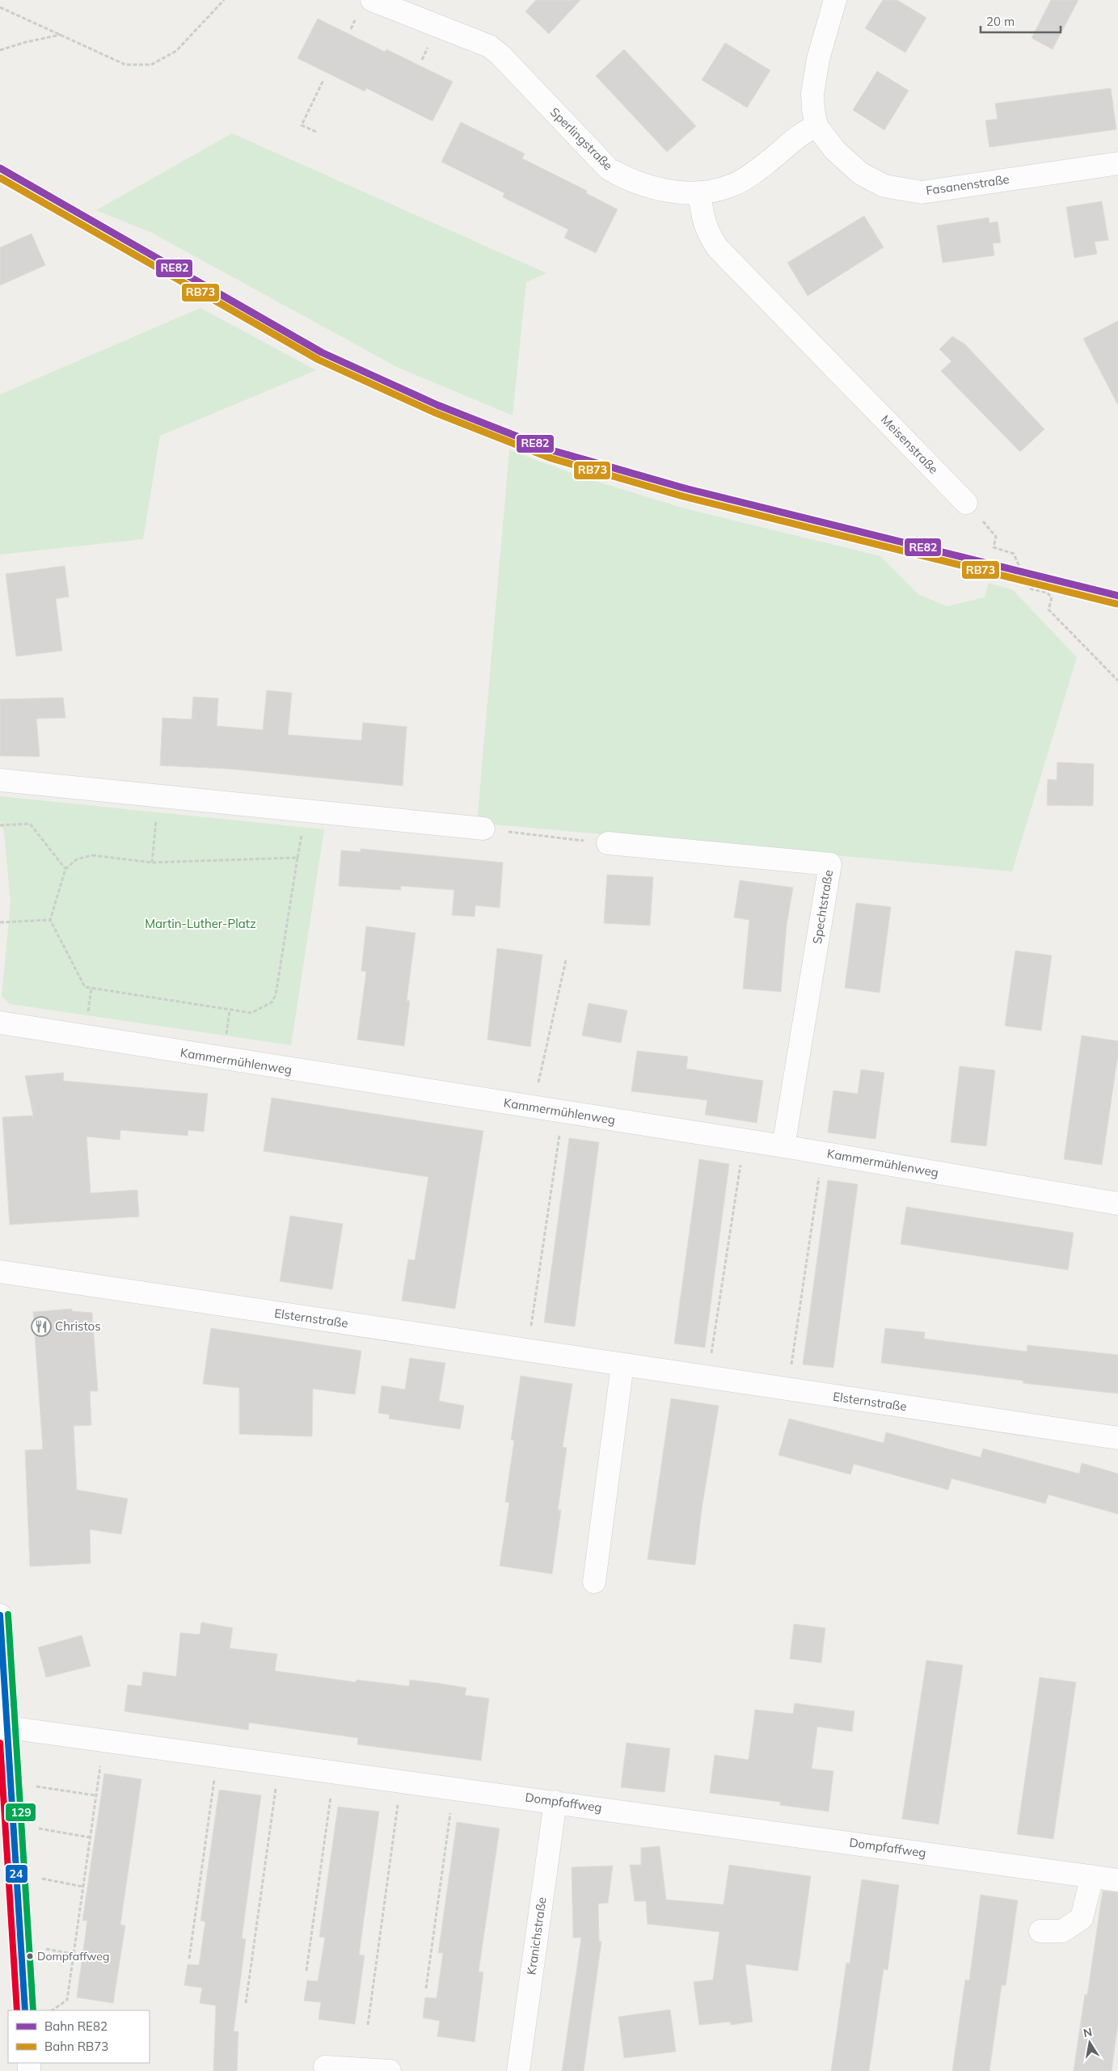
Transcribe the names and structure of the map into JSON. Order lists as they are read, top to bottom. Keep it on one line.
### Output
{"streets":{"street":["Sperlingstraße","Fasanenstraße","Meisenstraße","Spechtstraße","Kammermühlenweg","Elsternstraße","Dompfaffweg","Kranichstraße"]},"crossings":[["Sperlingstraße","Fasanenstraße"],["Sperlingstraße","Meisenstraße"],["Spechtstraße","Kammermühlenweg"],["Dompfaffweg","Kranichstraße"]],"parks":["Martin-Luther-Platz"],"places":{"restaurant":["Christos"],"other":["Dompfaffweg"]},"lines":["rail line RE82","rail line RB73","transit line 129","transit line 24"],"legend":["Bahn RE82","Bahn RB73"],"scale_bar":"20 m","north":"top"}
